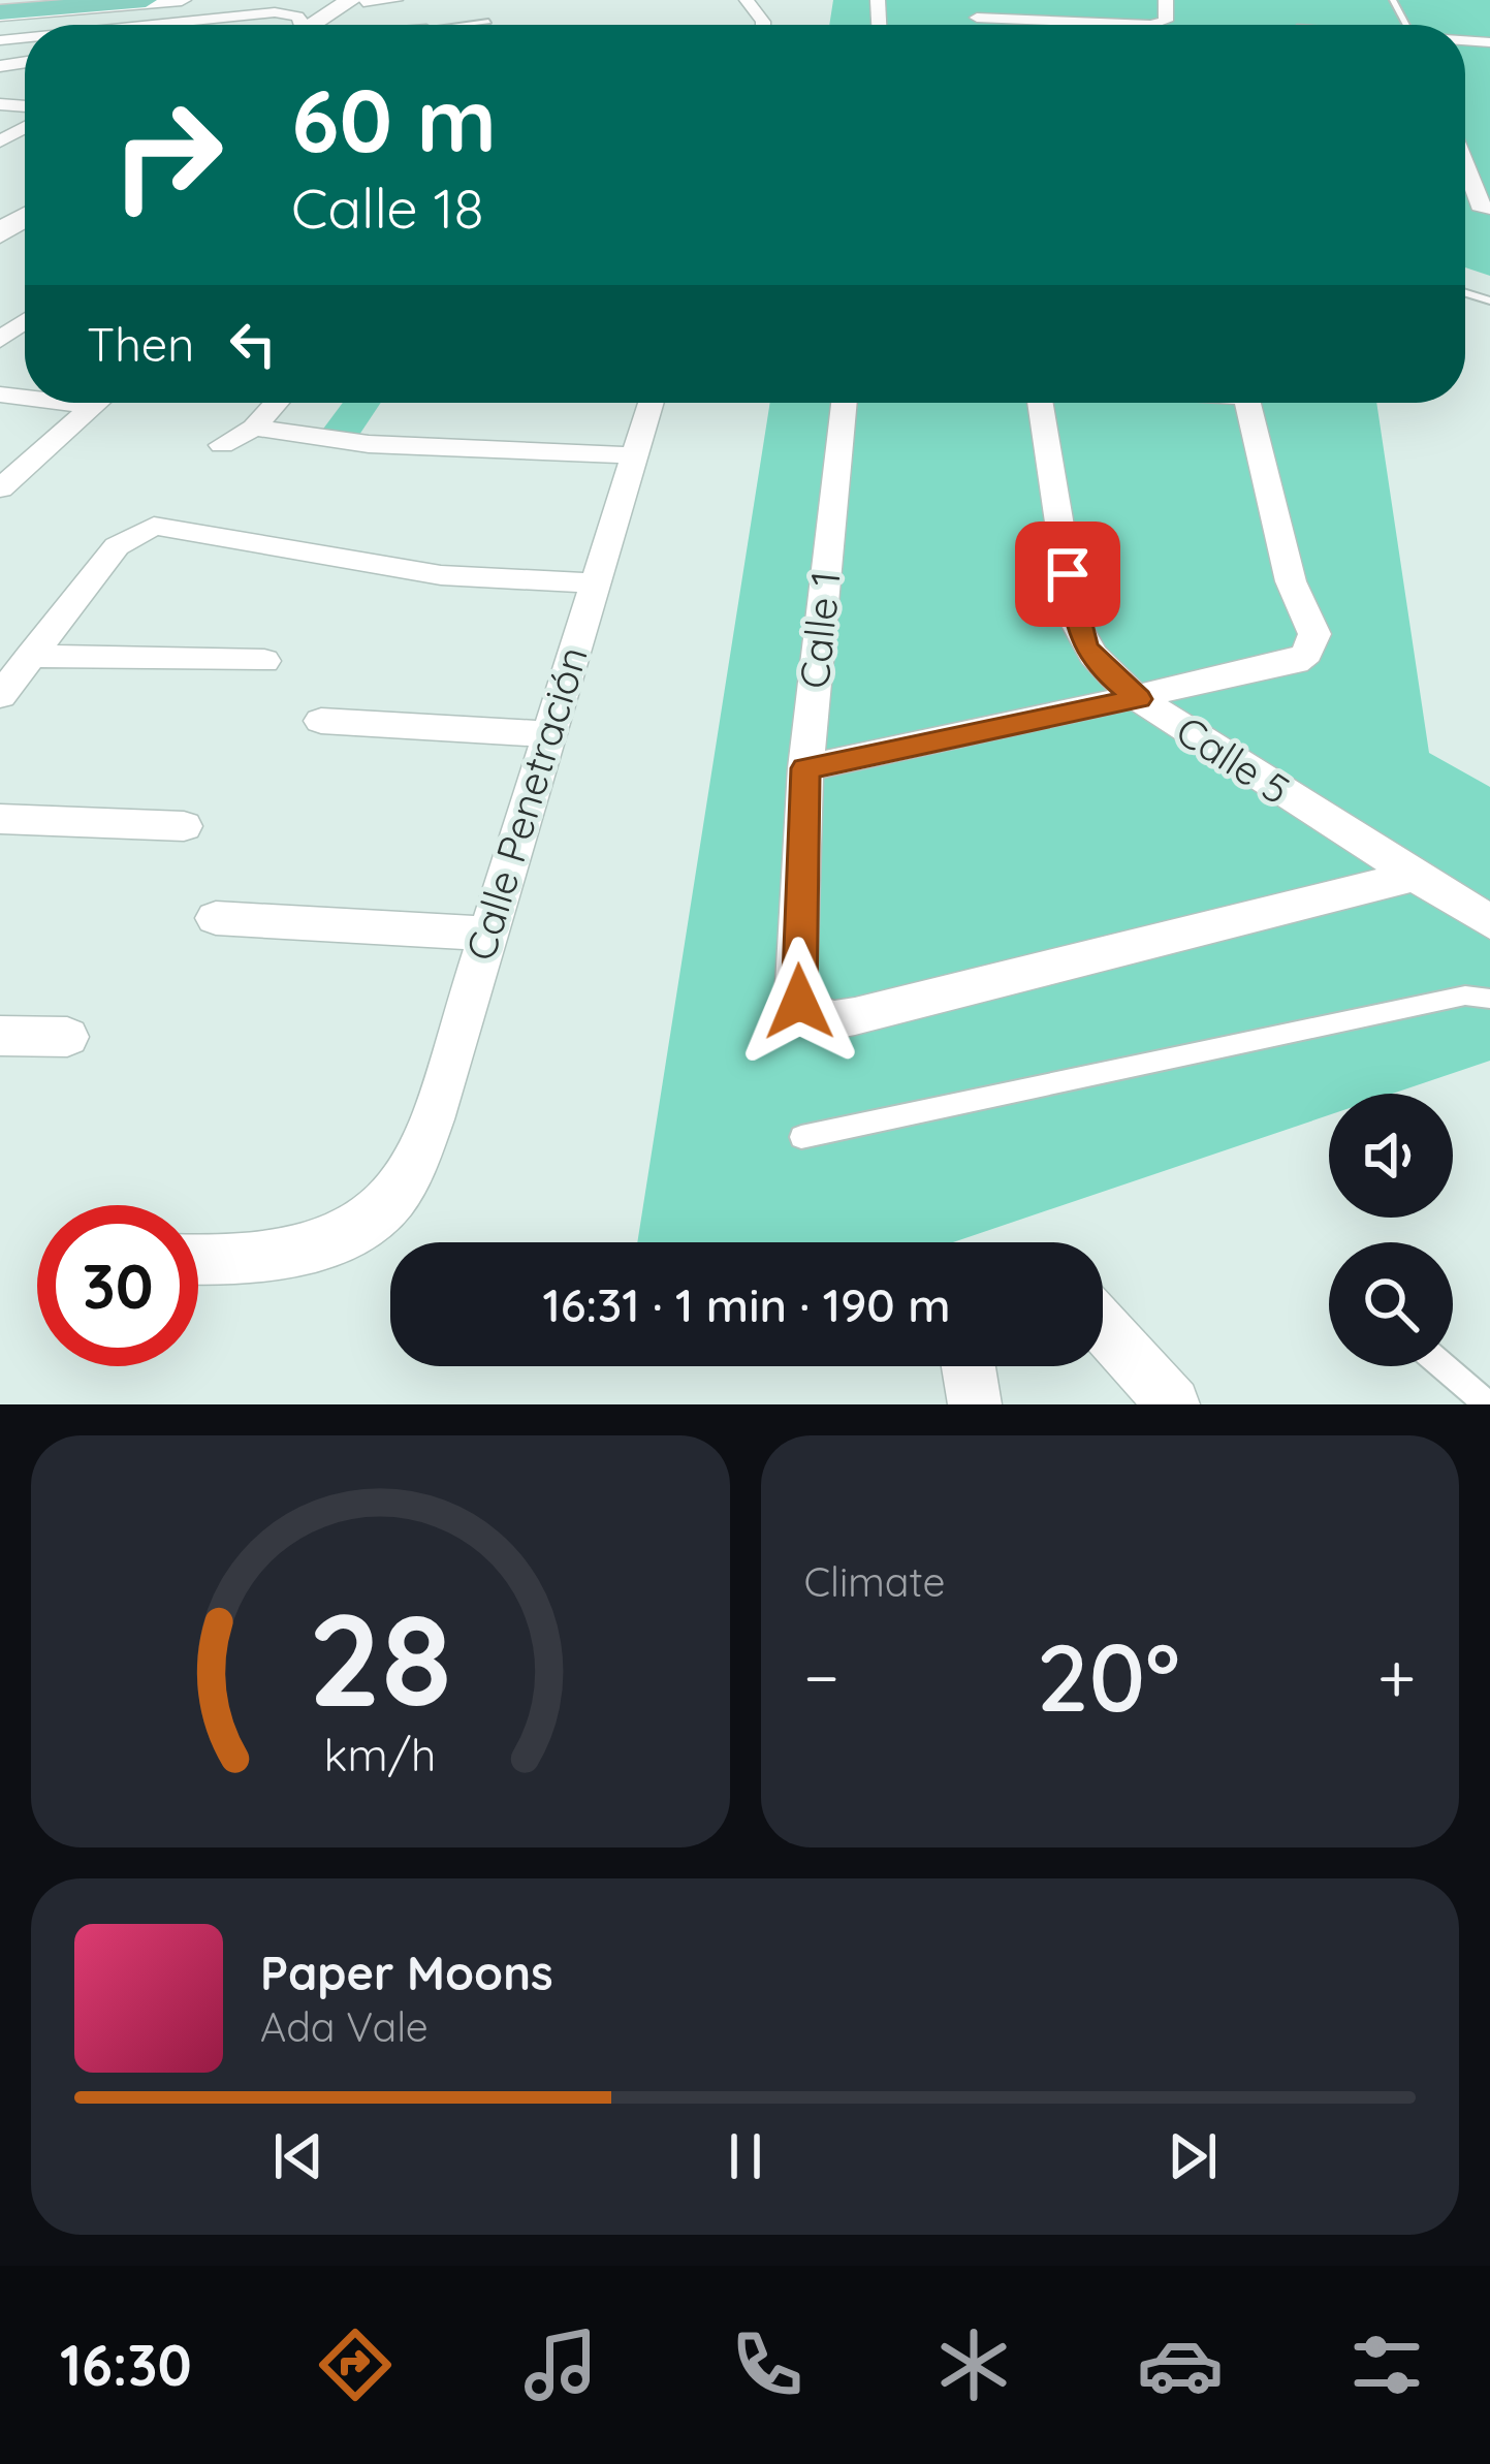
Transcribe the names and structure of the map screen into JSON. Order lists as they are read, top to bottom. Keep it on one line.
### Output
{"streets":{"street":["Calle 1","Calle 5","Calle Penetración"]},"crossings":[["Calle 1","Calle 5"]],"page":{"turn":["60 m","Calle 18"],"then":"Then","limit":"30","trip":"16:31 · 1 min · 190 m","tile":"Climate","heat":["−","20°","+"],"song":["Paper Moons","Ada Vale"],"tabs":"16:30","gauge":["28","km/h"]}}
